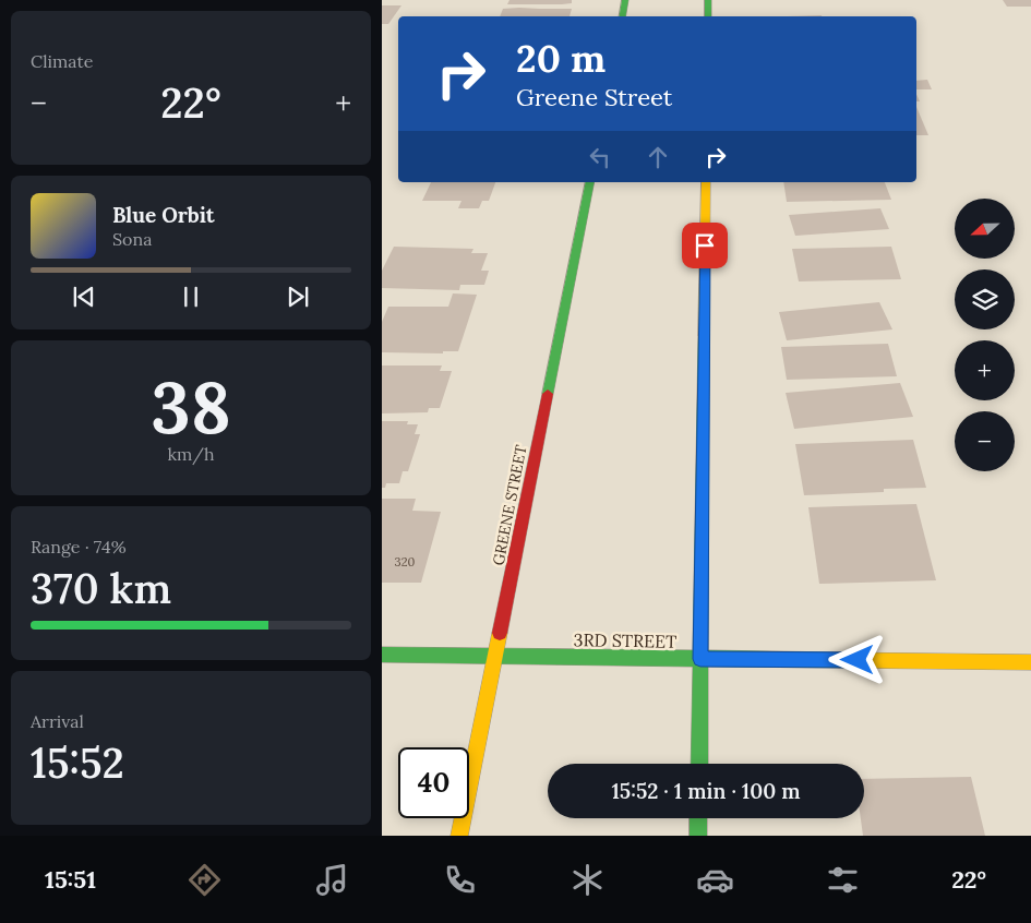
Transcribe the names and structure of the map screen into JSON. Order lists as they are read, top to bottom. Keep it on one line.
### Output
{"streets":{"main road":["GREENE STREET","3RD STREET"]},"crossings":[["GREENE STREET","3RD STREET"]],"house_numbers":["320"],"north":"left","page":{"tile":["Climate",["38","km/h"],["Range · 74%","370 km"],["Arrival","15:52"]],"turn":["20 m","Greene Street"],"heat":["−","22°","+"],"song":["Blue Orbit","Sona"],"map_buttons":["+","−"],"limit":"40","trip":"15:52 · 1 min · 100 m","tabs":["15:51","22°"]}}
